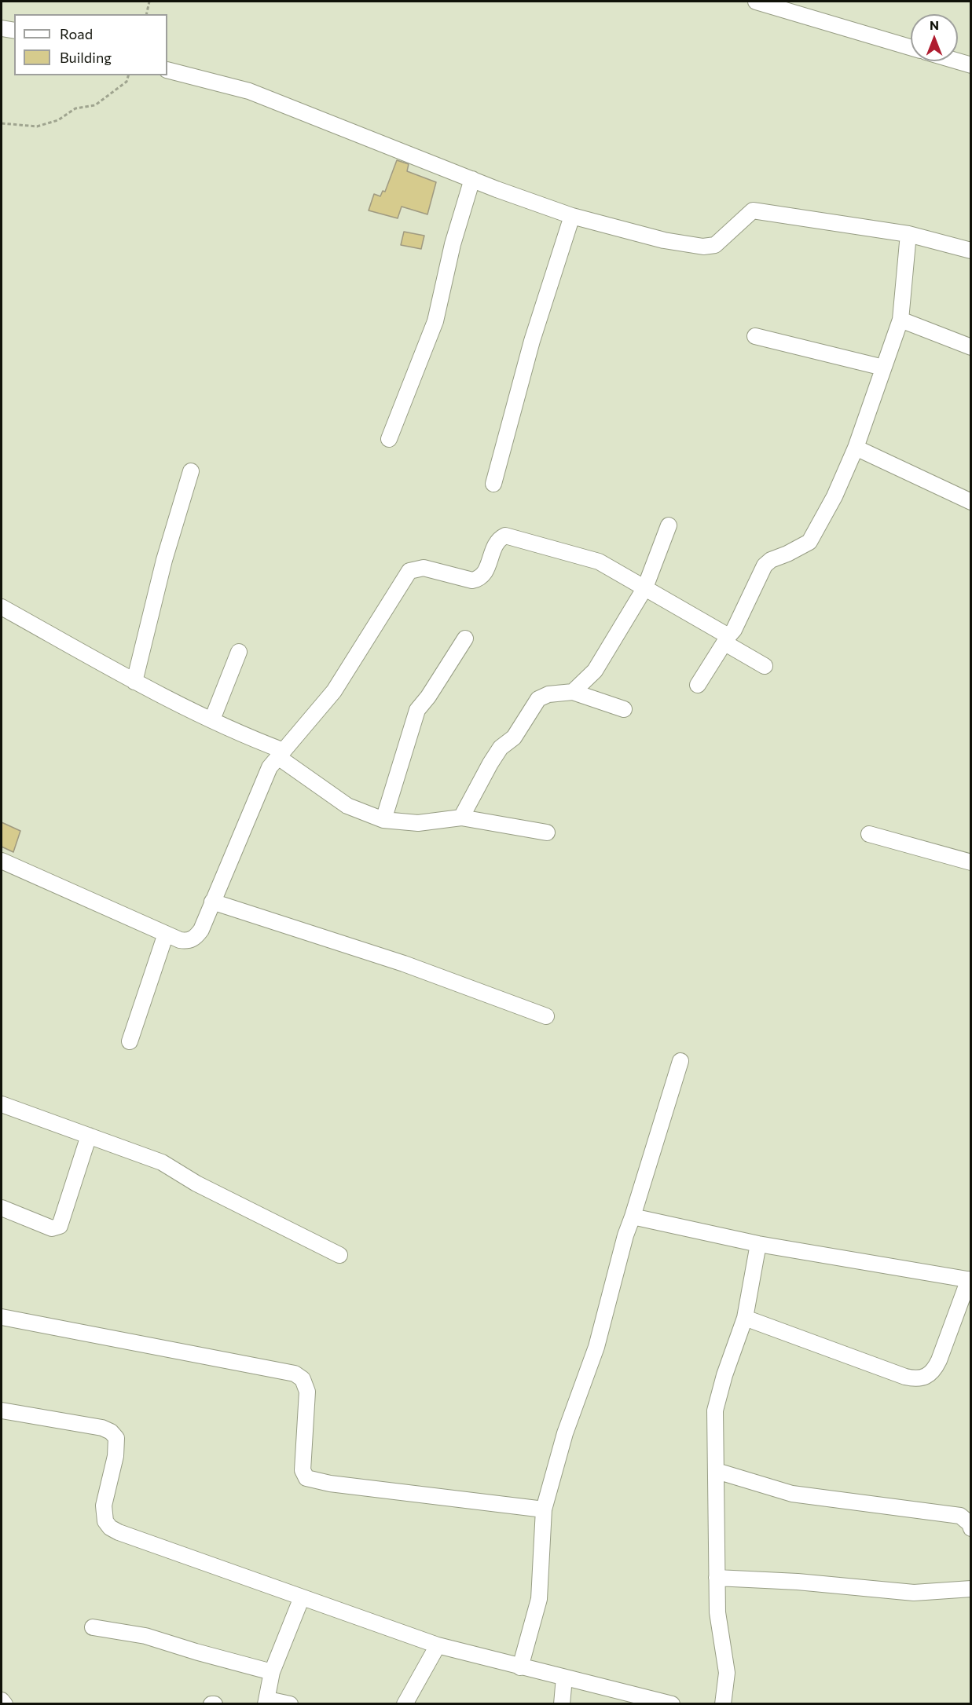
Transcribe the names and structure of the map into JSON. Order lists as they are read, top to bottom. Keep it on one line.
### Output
{"legend":["Road","Building"],"north":"top"}
